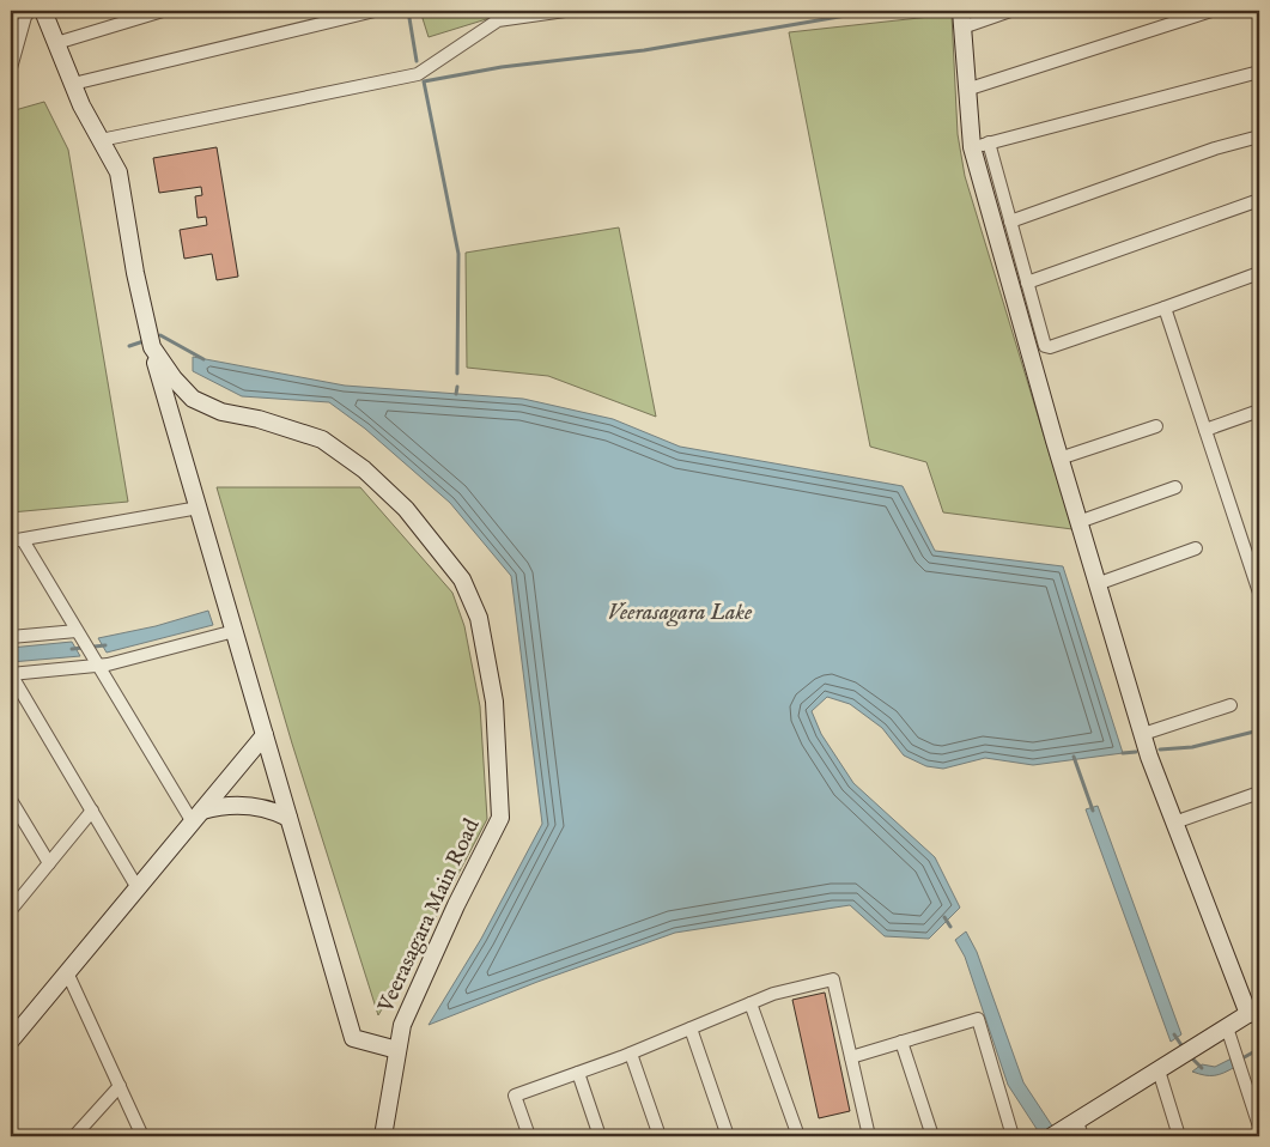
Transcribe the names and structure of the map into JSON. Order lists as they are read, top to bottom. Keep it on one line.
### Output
{"streets":{"street":["Veerasagara Main Road"]},"water":["Veerasagara Lake"]}
